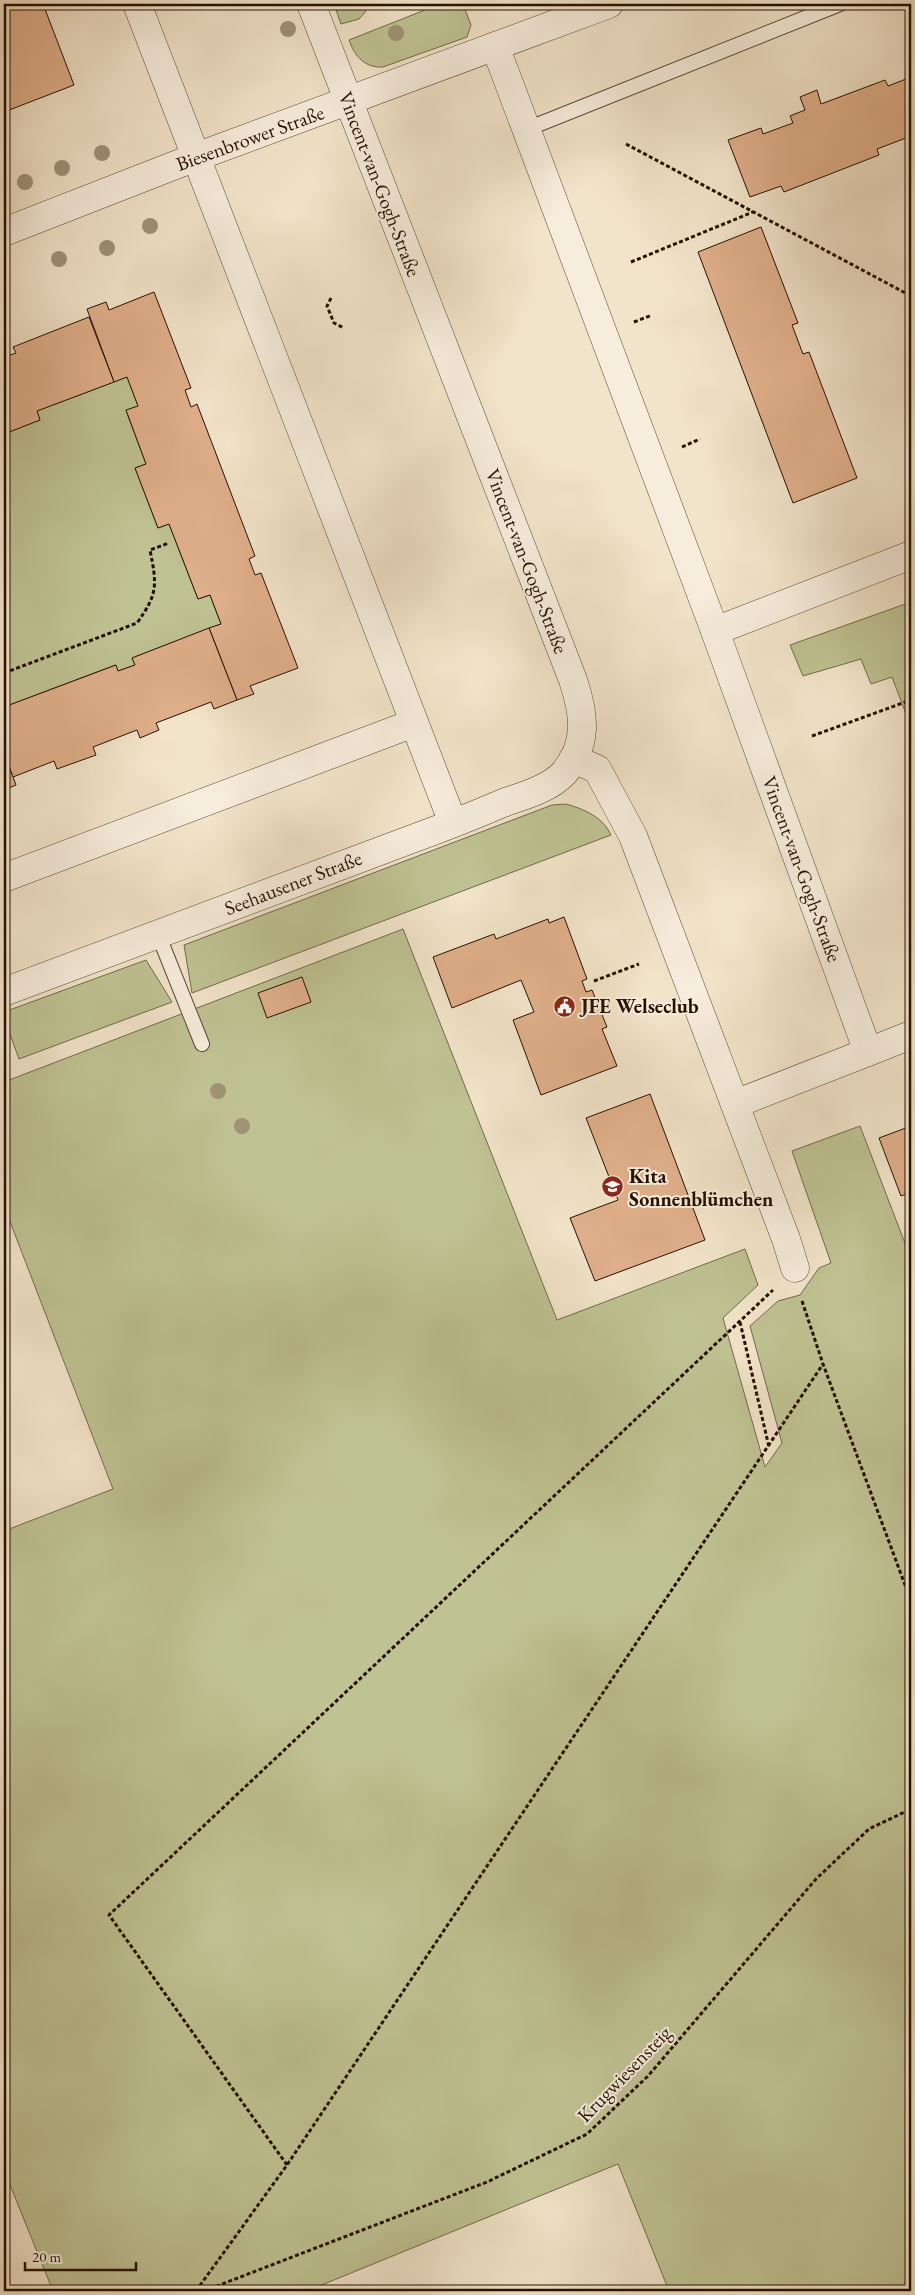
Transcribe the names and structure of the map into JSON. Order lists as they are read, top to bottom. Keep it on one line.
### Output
{"streets":{"street":["Biesenbrower Straße","Vincent-van-Gogh-Straße","Seehausener Straße"],"path":["Krugwiesensteig"]},"crossings":[["Biesenbrower Straße","Vincent-van-Gogh-Straße"],["Vincent-van-Gogh-Straße","Seehausener Straße"]],"places":{"public building":["JFE Welseclub"],"school or university":["Kita Sonnenblümchen"]},"scale_bar":"20 m"}
